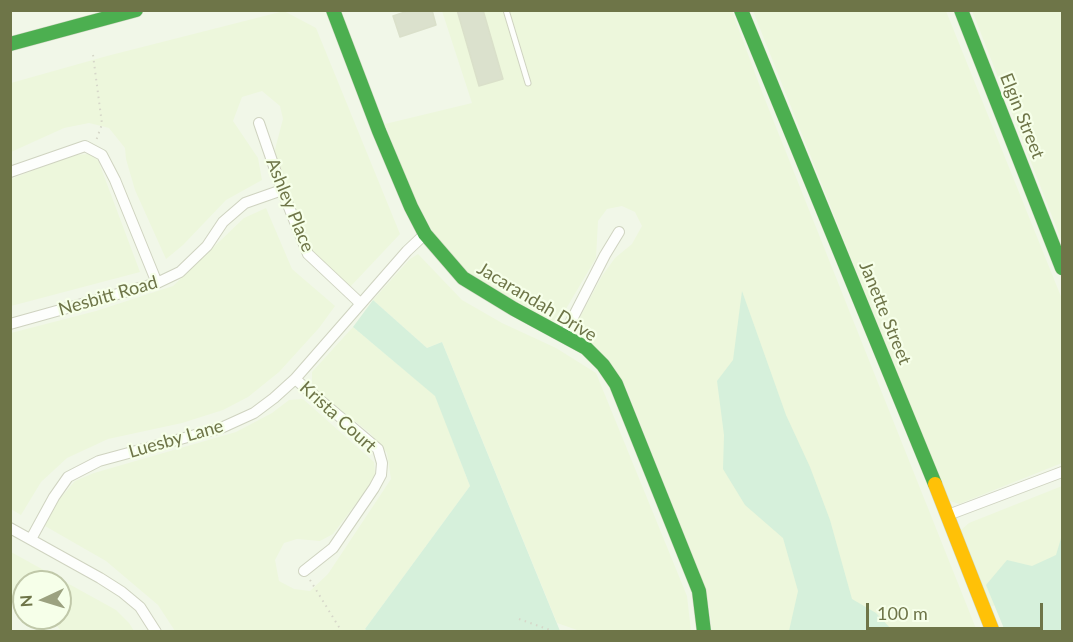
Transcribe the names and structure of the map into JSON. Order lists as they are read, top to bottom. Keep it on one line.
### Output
{"streets":{"street":["Elgin Street","Ashley Place","Nesbitt Road","Jacarandah Drive","Janette Street","Krista Court","Luesby Lane"]},"crossings":[["Ashley Place","Nesbitt Road"],["Ashley Place","Luesby Lane"],["Jacarandah Drive","Luesby Lane"],["Krista Court","Luesby Lane"]],"scale_bar":"100 m","north":"left"}
